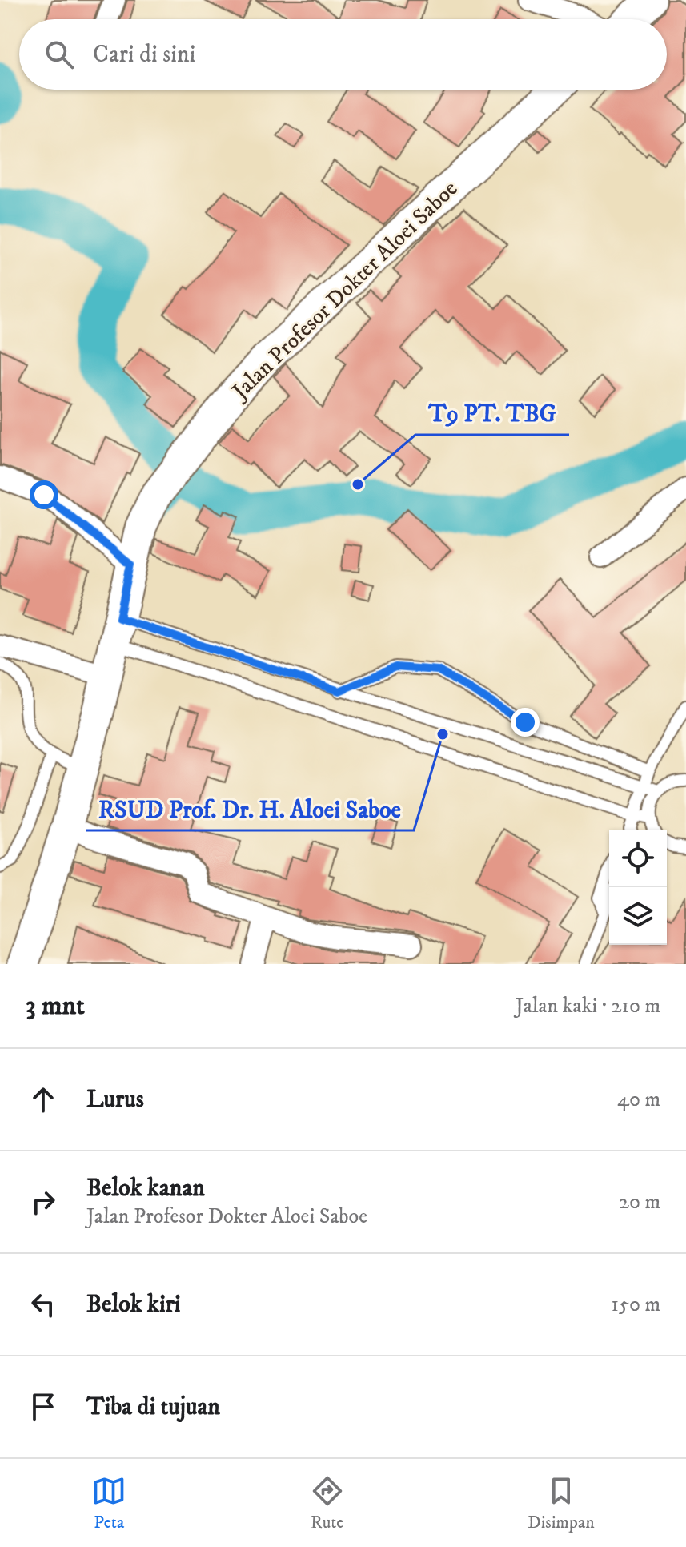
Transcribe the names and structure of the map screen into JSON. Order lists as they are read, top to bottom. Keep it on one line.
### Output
{"streets":{"street":["Jalan Profesor Dokter Aloei Saboe"]},"places":["T9 PT. TBG","RSUD Prof. Dr. H. Aloei Saboe"],"page":{"search":"Cari di sini","heading":["3 mnt","Jalan kaki · 210 m"],"list":[["Lurus","40 m"],["Belok kanan","Jalan Profesor Dokter Aloei Saboe","20 m"],["Belok kiri","150 m"],"Tiba di tujuan"],"nav":["Peta","Rute","Disimpan"]}}
